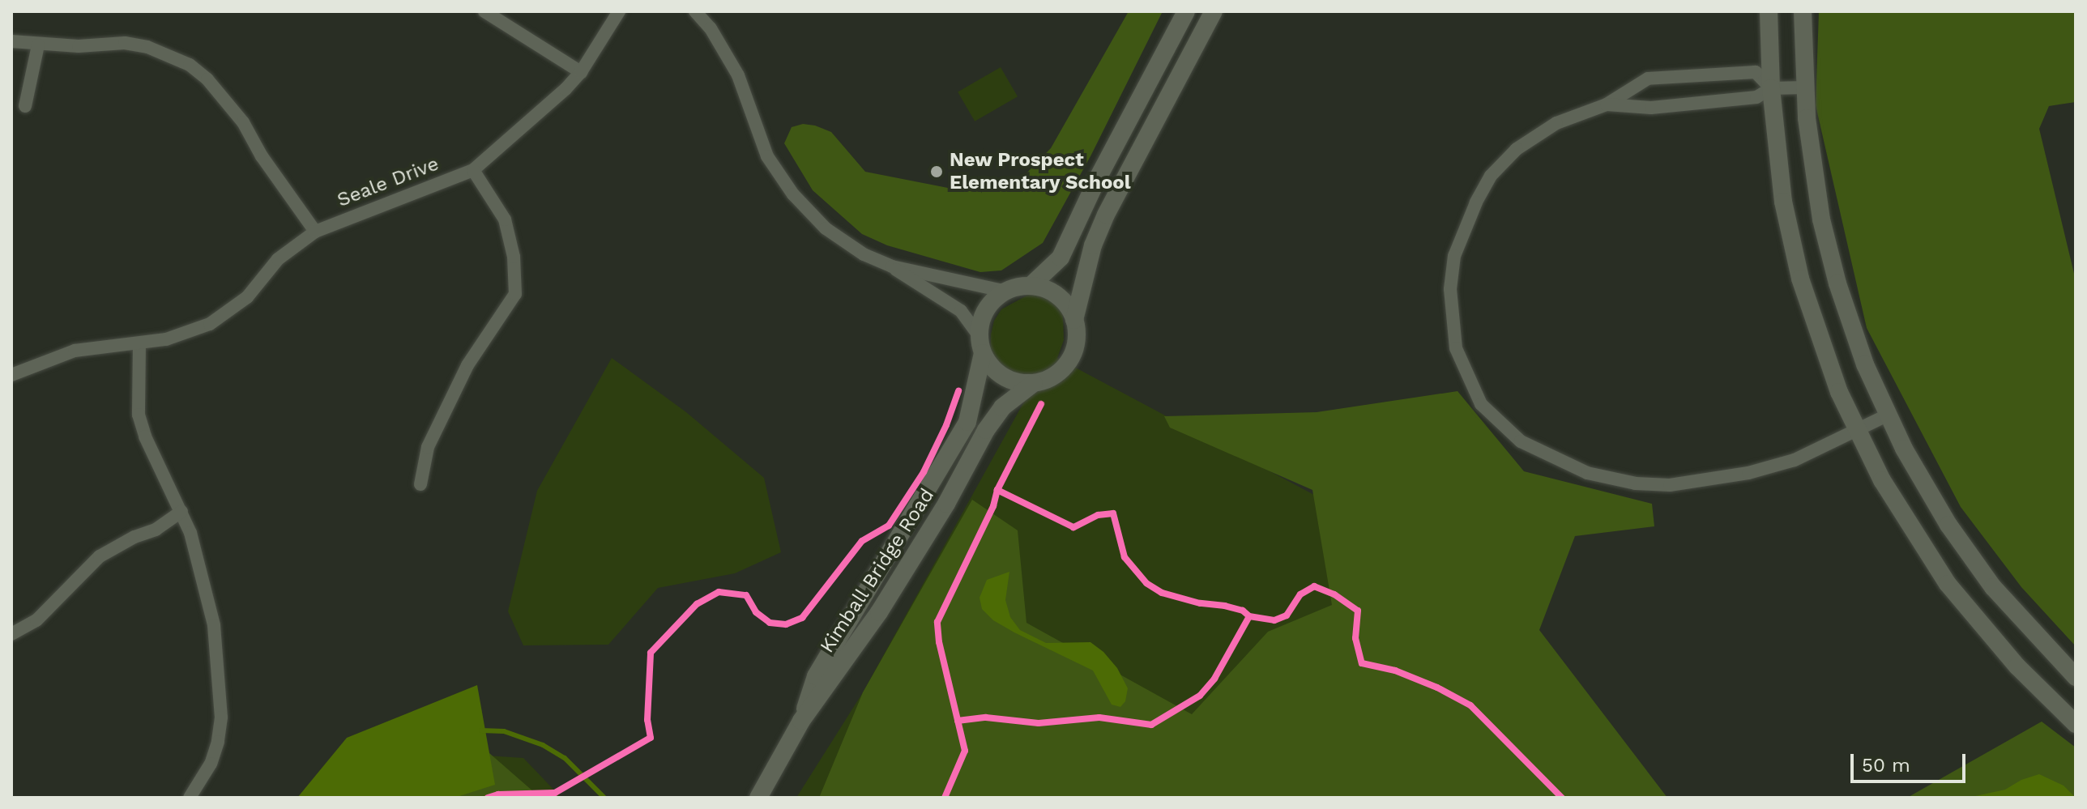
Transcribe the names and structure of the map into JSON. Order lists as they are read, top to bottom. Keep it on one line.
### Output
{"streets":{"street":["Seale Drive","Kimball Bridge Road"]},"places":["New Prospect Elementary School"],"scale_bar":"50 m"}
